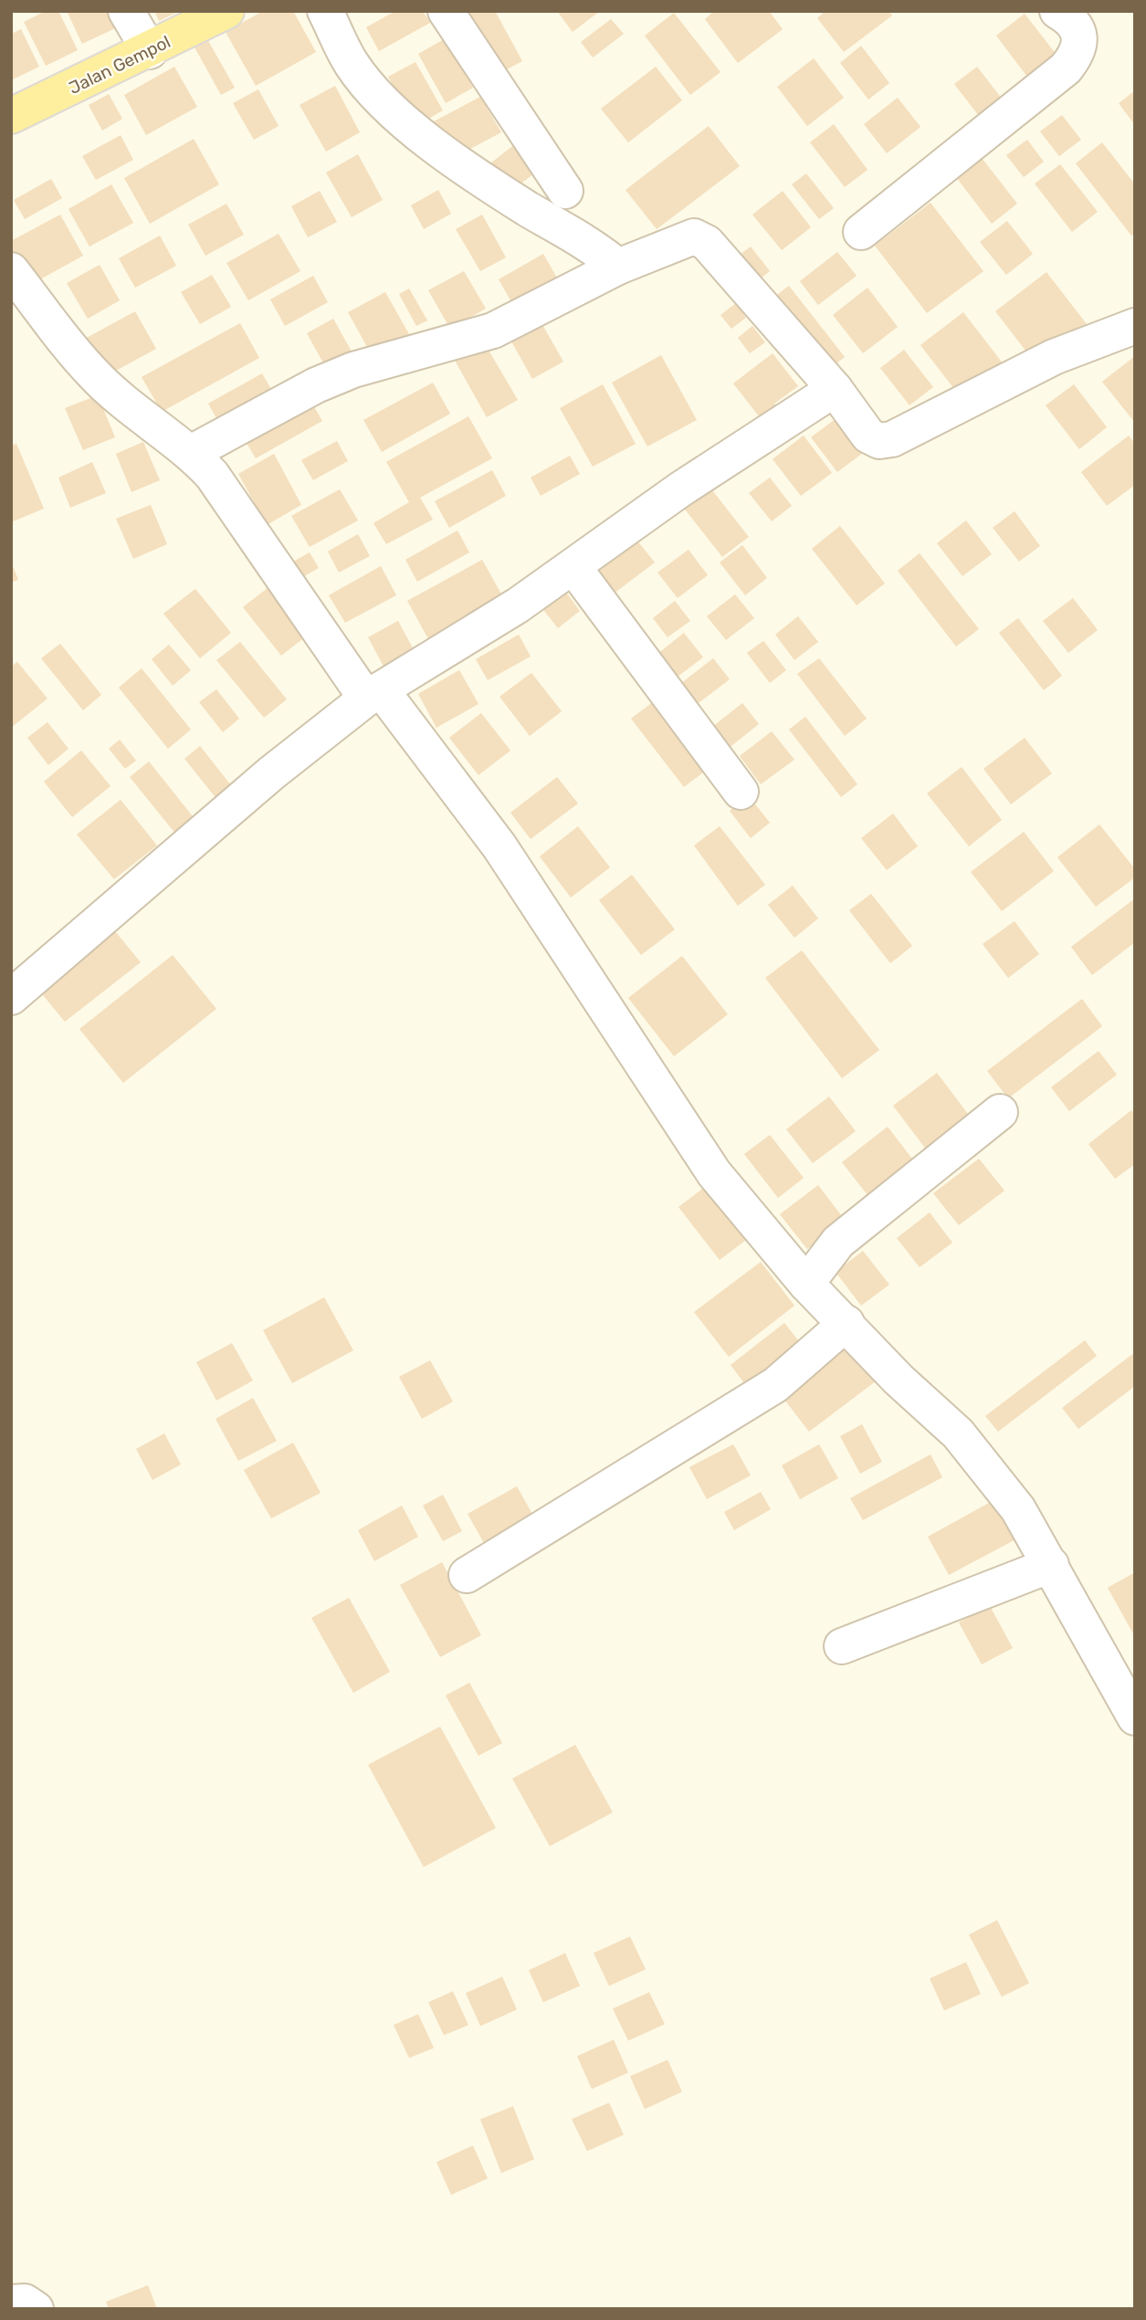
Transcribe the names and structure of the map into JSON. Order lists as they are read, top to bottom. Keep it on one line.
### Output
{"streets":{"main road":["Jalan Gempol"]}}
